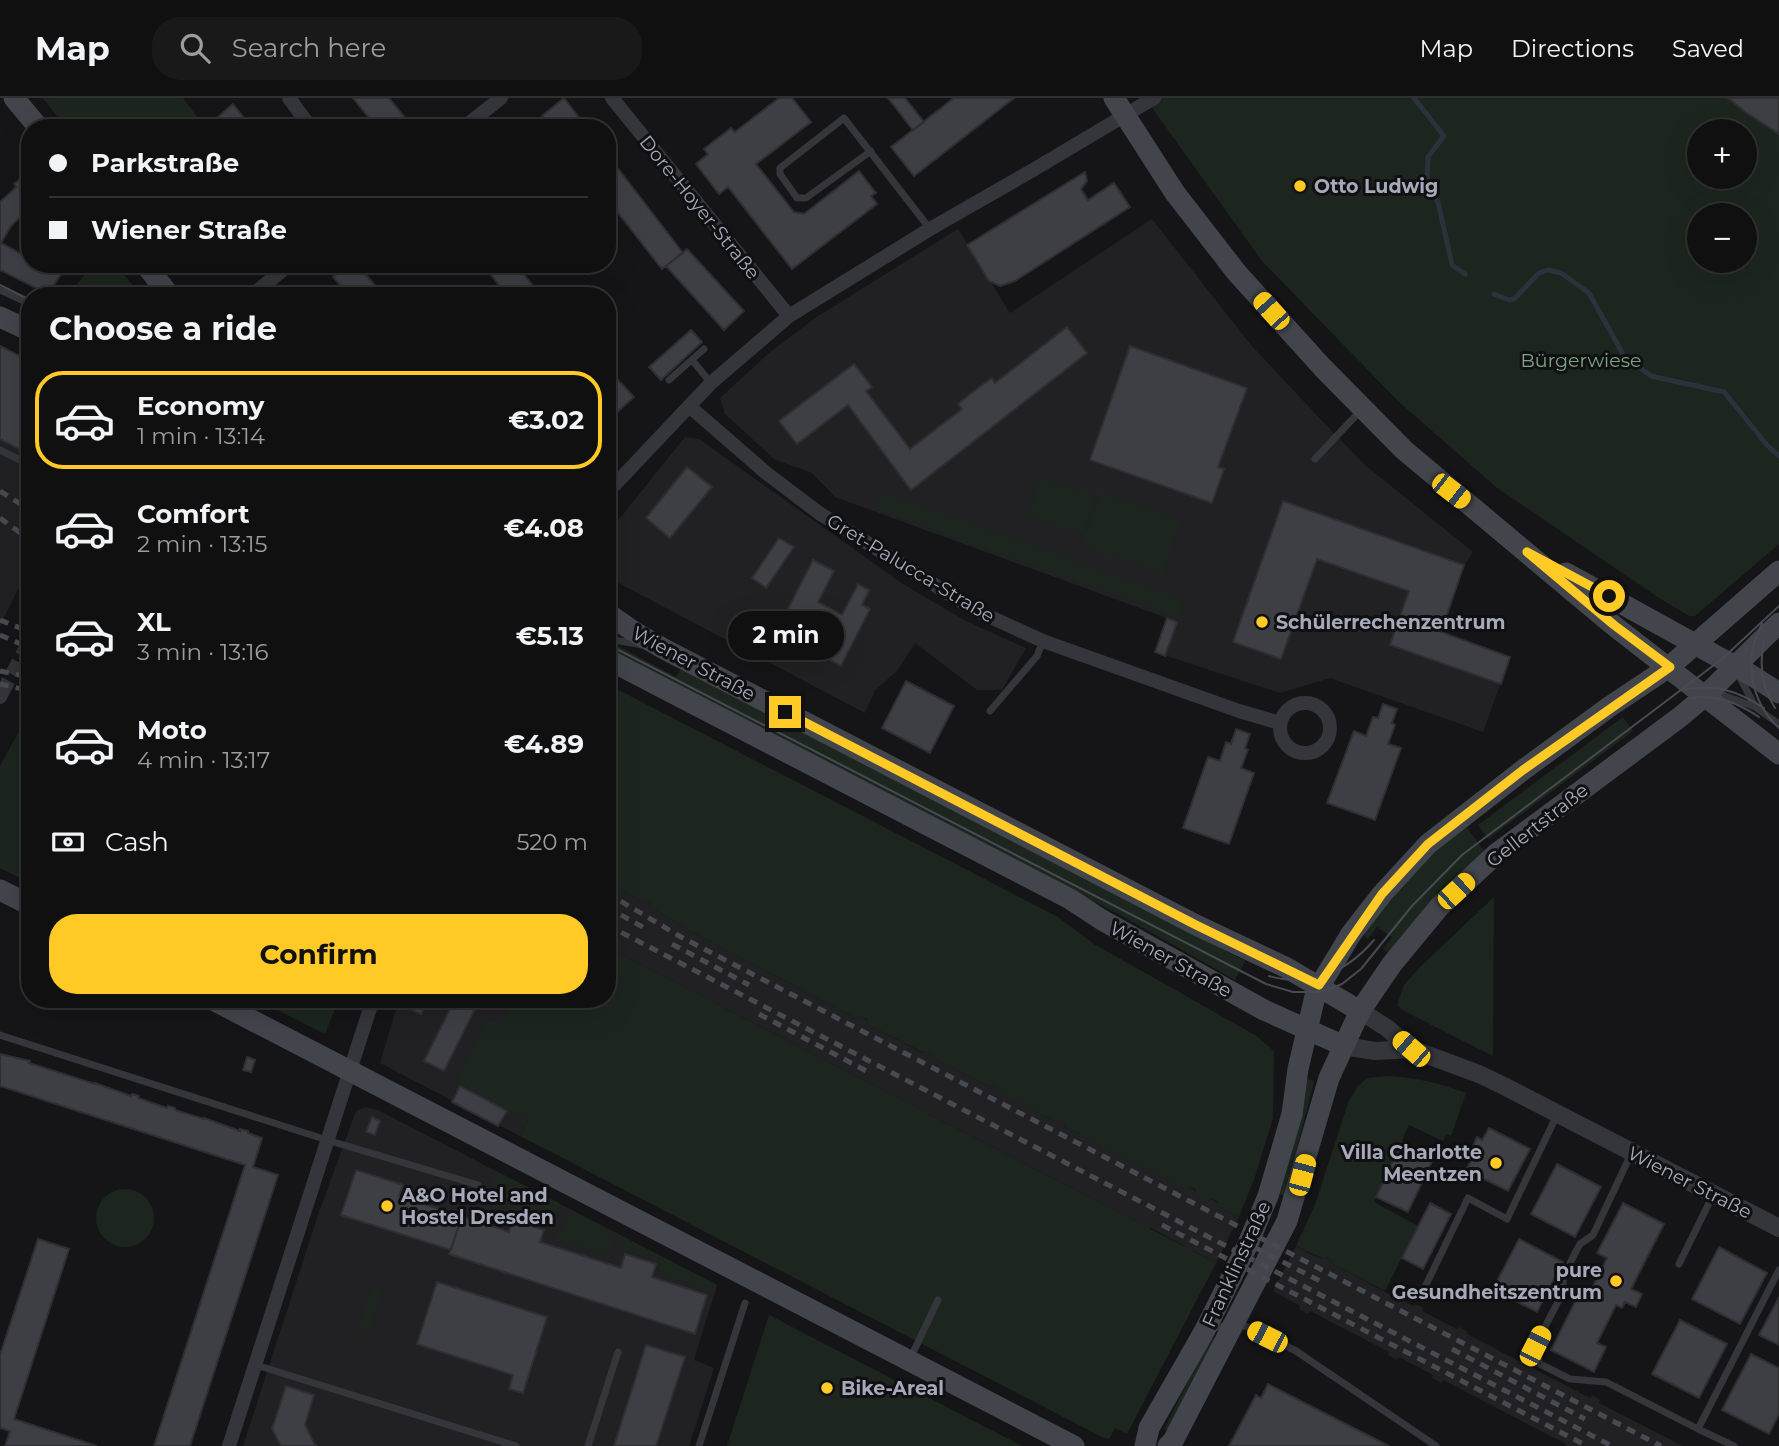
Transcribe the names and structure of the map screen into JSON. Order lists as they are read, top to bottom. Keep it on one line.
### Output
{"streets":{"main road":["Wiener Straße","Gellertstraße","Franklinstraße"],"street":["Dore-Hoyer-Straße","Gret-Palucca-Straße"]},"crossings":[["Wiener Straße","Gellertstraße"],["Wiener Straße","Franklinstraße"],["Gellertstraße","Franklinstraße"]],"parks":["Bürgerwiese"],"places":["Otto Ludwig","Schülerrechenzentrum","Villa Charlotte Meentzen","A&O Hotel and Hostel Dresden","pure Gesundheitszentrum","Bike-Areal"],"page":{"header":"Map","search":"Search here","nav":["Map","Directions","Saved"],"map_buttons":["+","−"],"banner":["Parkstraße","Wiener Straße"],"heading":"Choose a ride","list":[{"name":"Economy","note":"1 min · 13:14","value":"€3.02"},{"name":"Comfort","note":"2 min · 13:15","value":"€4.08"},{"name":"XL","note":"3 min · 13:16","value":"€5.13"},{"name":"Moto","note":"4 min · 13:17","value":"€4.89"}],"bubble":"2 min","pay":["Cash","520 m"],"buttons":"Confirm"}}
